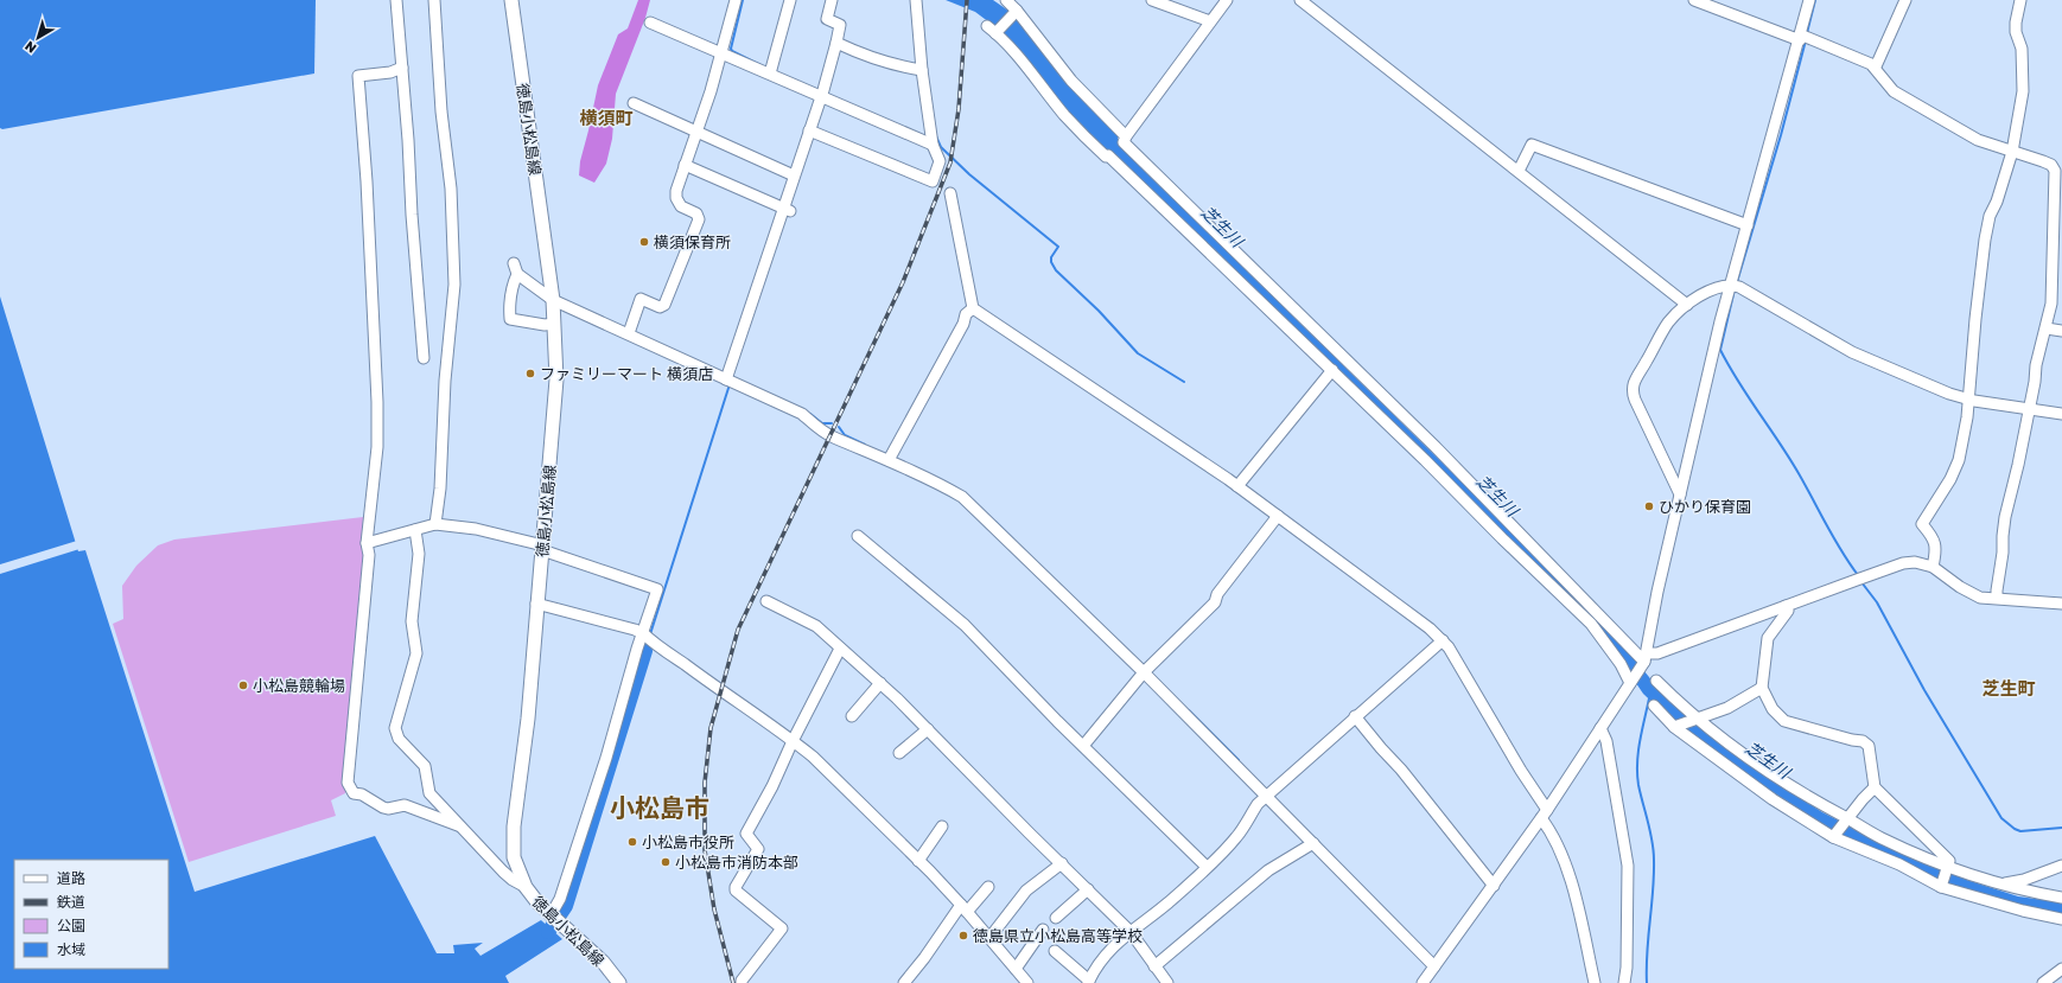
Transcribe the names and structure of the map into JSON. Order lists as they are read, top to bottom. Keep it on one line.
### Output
{"streets":{"main road":["徳島小松島線"]},"districts":["横須町","芝生町","小松島市"],"water":["芝生川"],"places":["横須保育所","ファミリーマート 横須店","ひかり保育園","小松島競輪場","小松島市役所","小松島市消防本部","徳島県立小松島高等学校"],"legend":["道路","鉄道","公園","水域"],"north":"bottom left"}
